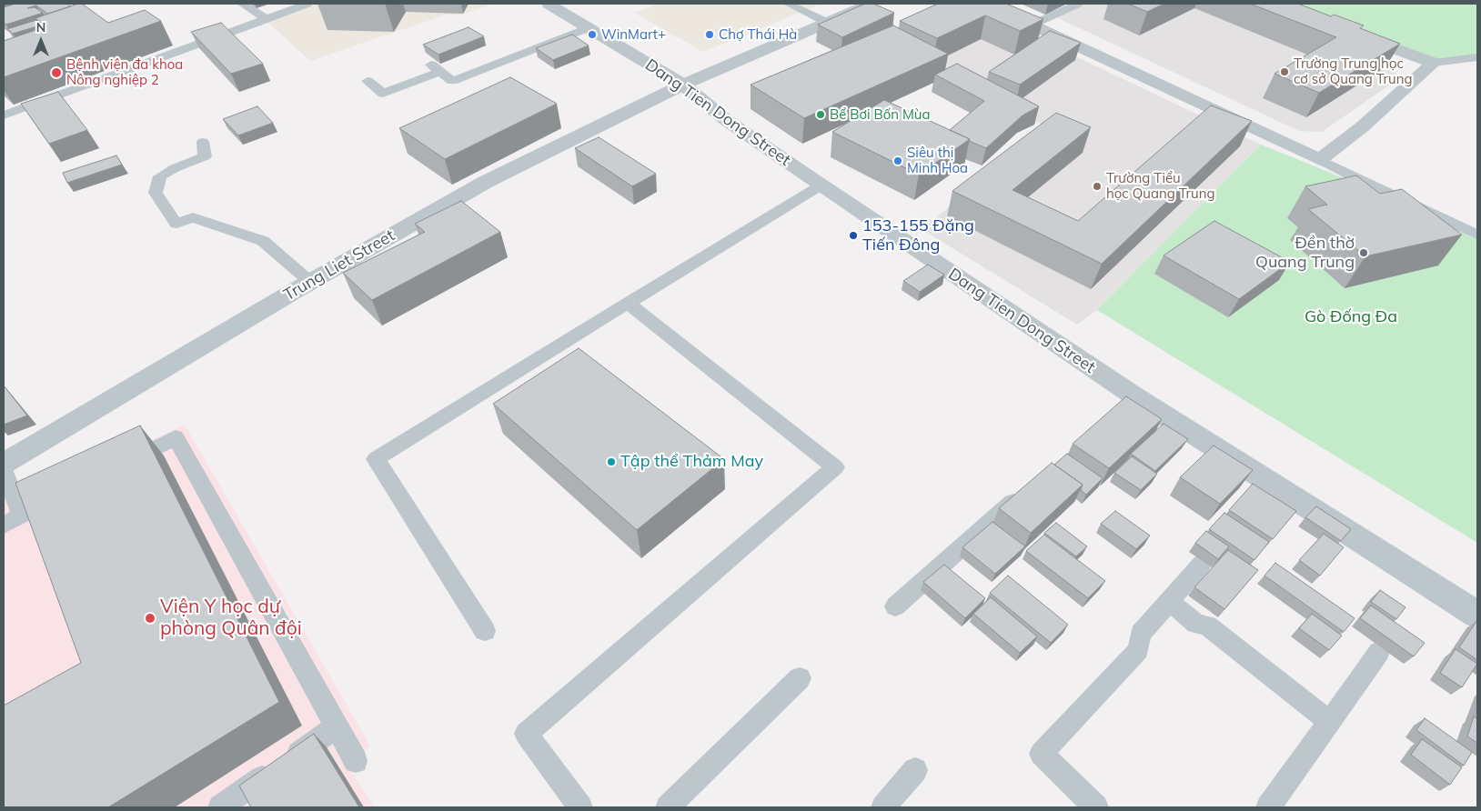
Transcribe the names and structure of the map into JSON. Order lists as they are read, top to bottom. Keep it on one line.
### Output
{"streets":{"street":["Dang Tien Dong Street","Trung Liet Street"]},"crossings":[["Dang Tien Dong Street","Trung Liet Street"]],"parks":["Gò Đống Đa"],"places":["WinMart+","Chợ Thái Hà","Trường Trung học cơ sở Quang Trung","Bệnh viện đa khoa Nông nghiệp 2","Bể Bơi Bốn Mùa","Siêu thị Minh Hoa","Trường Tiểu học Quang Trung","153-155 Đặng Tiến Đông","Đền thờ Quang Trung","Tập thể Thảm May","Viện Y học dự phòng Quân đội"],"north":"top"}
